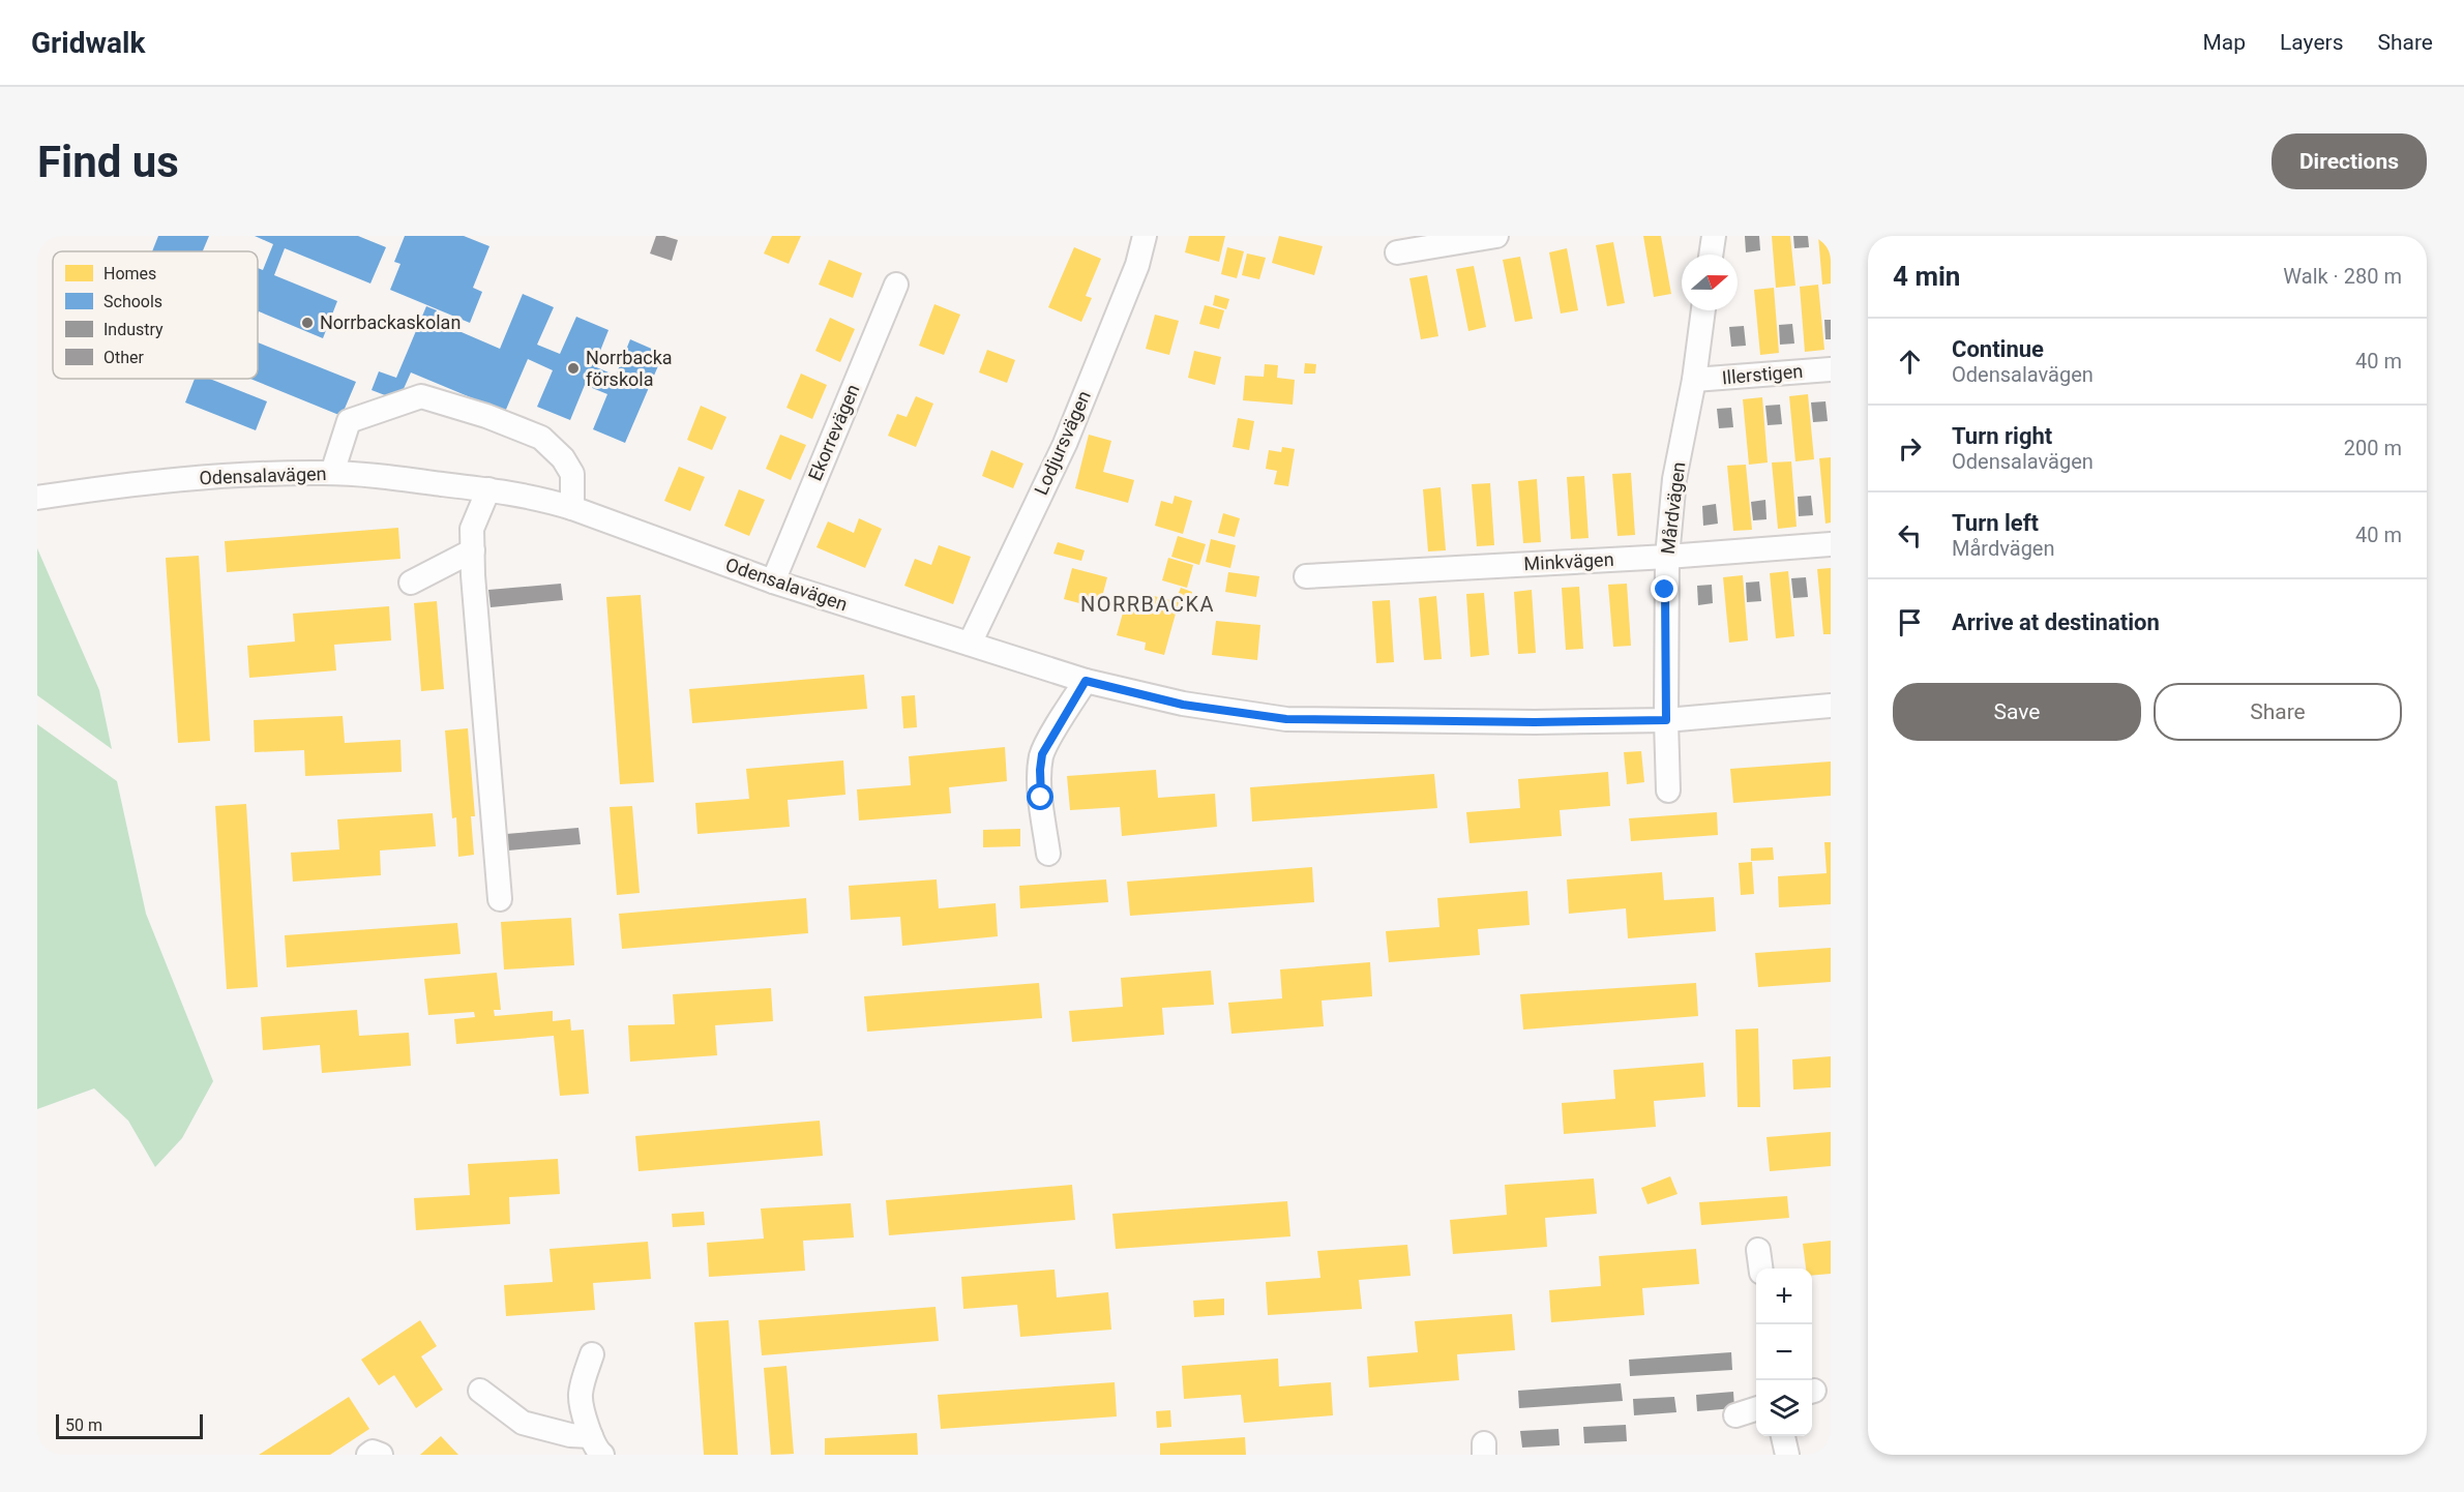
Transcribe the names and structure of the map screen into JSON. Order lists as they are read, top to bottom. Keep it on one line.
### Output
{"streets":{"street":["Illerstigen","Ekorrevägen","Lodjursvägen","Odensalavägen","Mårdvägen","Minkvägen"]},"crossings":[["Illerstigen","Mårdvägen"],["Ekorrevägen","Odensalavägen"],["Lodjursvägen","Odensalavägen"],["Odensalavägen","Mårdvägen"],["Mårdvägen","Minkvägen"]],"districts":["NORRBACKA"],"places":["Norrbackaskolan","Norrbacka förskola"],"legend":["Homes","Schools","Industry","Other"],"scale_bar":"50 m","north":"right","page":{"header":"Gridwalk","nav":["Map","Layers","Share"],"buttons":["Directions",["Save","Share"]],"title":"Find us","heading":["4 min","Walk · 280 m"],"list":[["Continue","Odensalavägen","40 m"],["Turn right","Odensalavägen","200 m"],["Turn left","Mårdvägen","40 m"],"Arrive at destination"],"map_buttons":["+","−"],"scale":"50 m"}}
